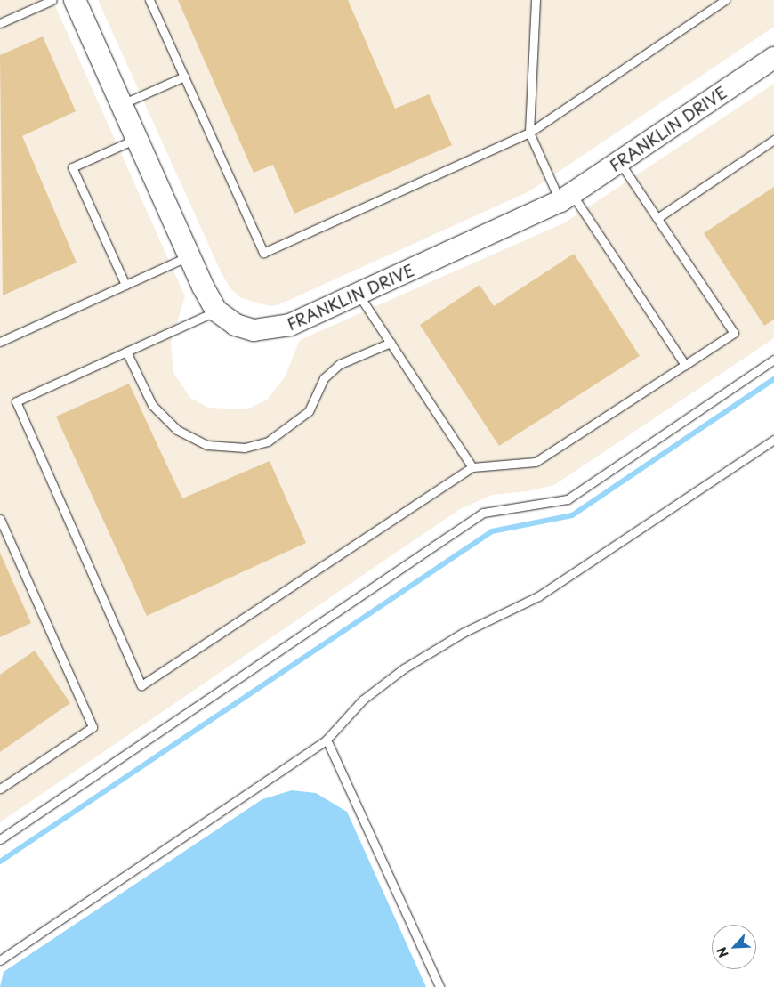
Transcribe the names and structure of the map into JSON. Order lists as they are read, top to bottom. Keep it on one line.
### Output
{"streets":{"street":["FRANKLIN DRIVE"]},"north":"bottom left"}
